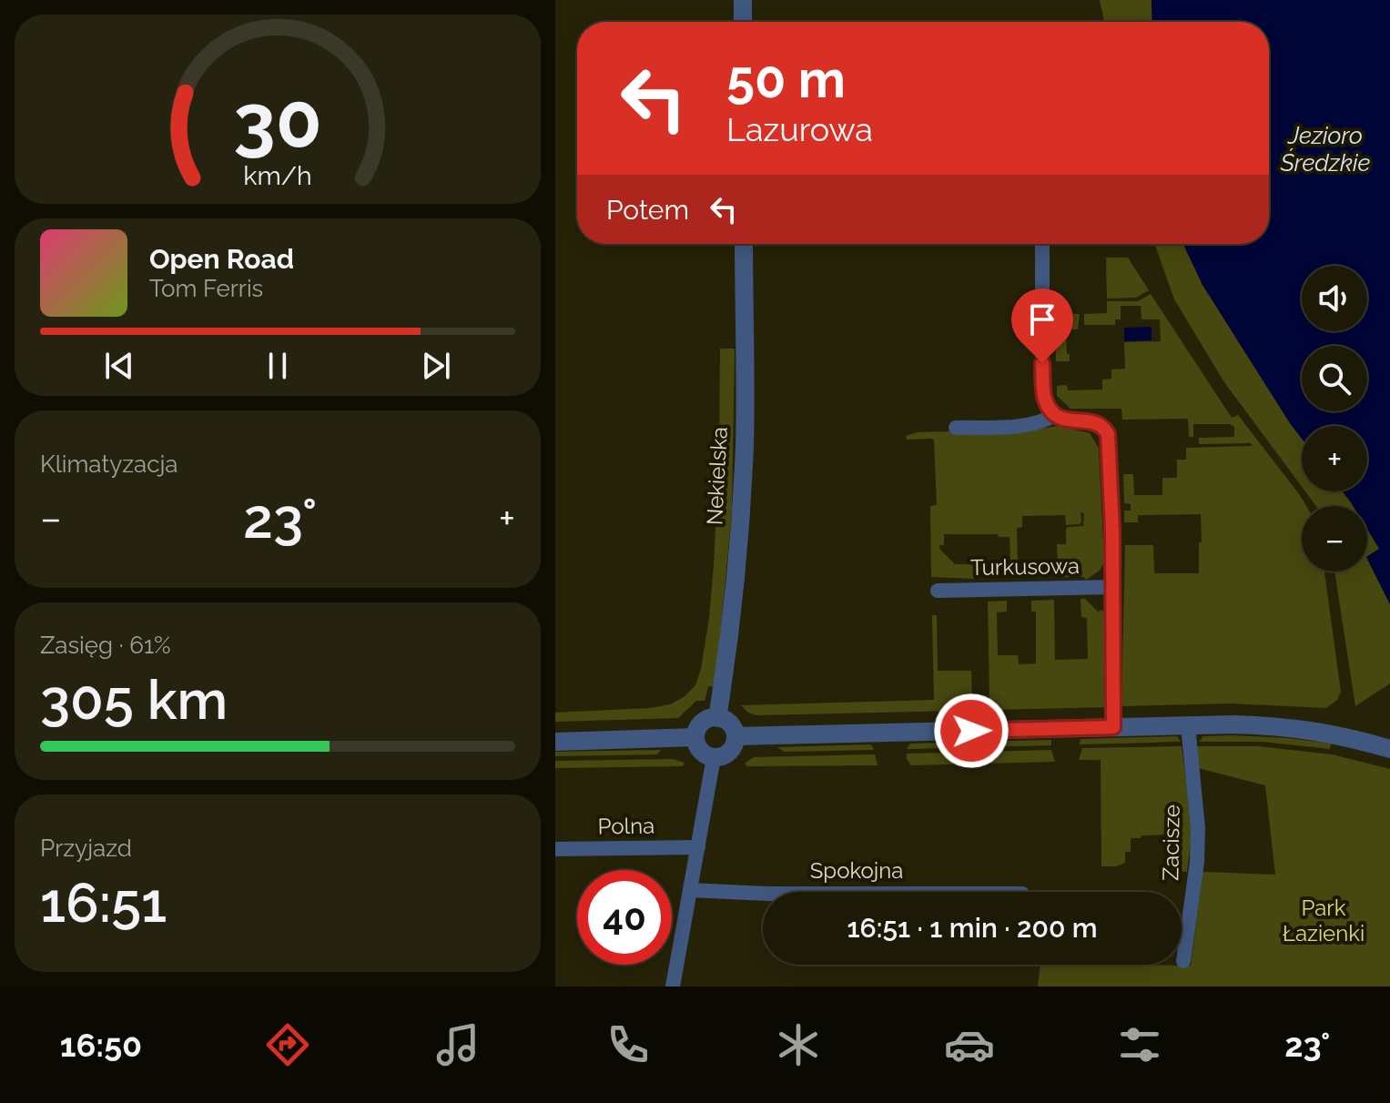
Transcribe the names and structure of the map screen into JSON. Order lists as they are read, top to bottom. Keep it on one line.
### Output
{"streets":{"street":["Nekielska","Turkusowa","Polna","Zacisze","Spokojna"]},"water":["Jezioro Średzkie"],"parks":["Park Łazienki"],"page":{"turn":["50 m","Lazurowa"],"then":"Potem","song":["Open Road","Tom Ferris"],"map_buttons":["+","−"],"tile":["Klimatyzacja",["Zasięg · 61%","305 km"],["Przyjazd","16:51"]],"heat":["−","23°","+"],"limit":"40","trip":"16:51 · 1 min · 200 m","tabs":["16:50","23°"],"gauge":["30","km/h"]}}
